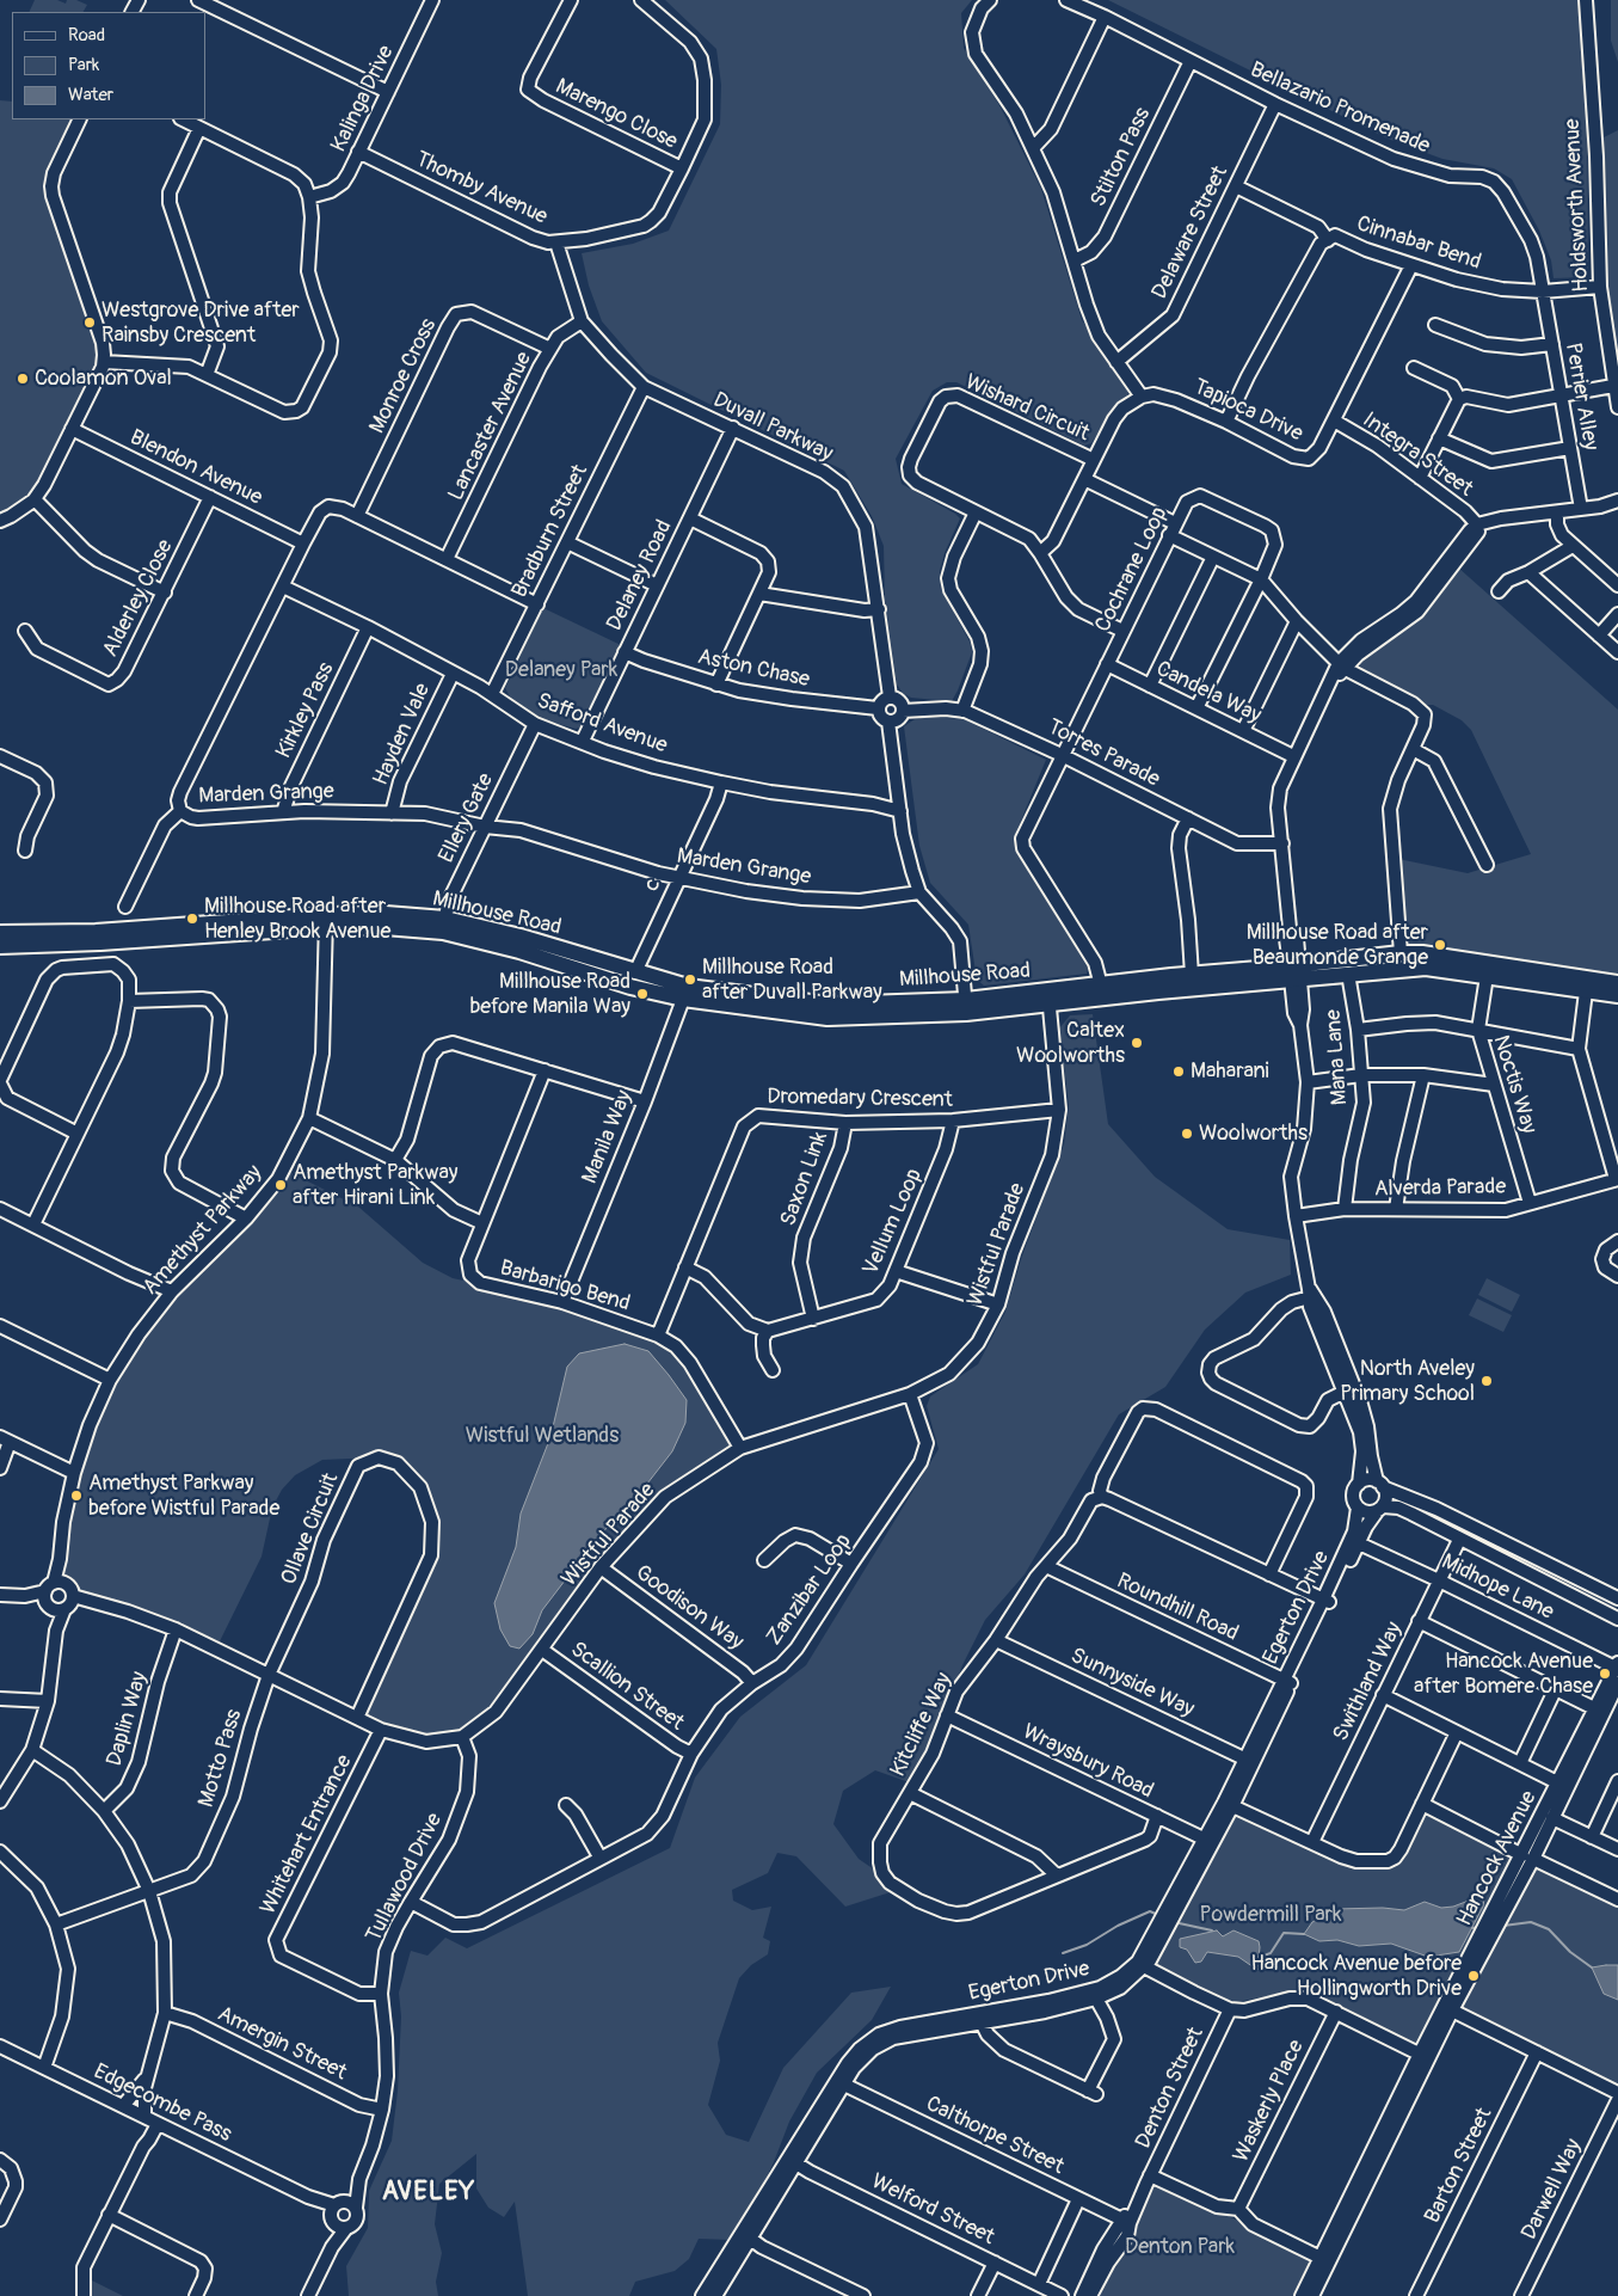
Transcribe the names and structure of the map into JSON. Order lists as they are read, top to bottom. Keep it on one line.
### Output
{"streets":{"main road":["Millhouse Road"],"street":["Kalinga Drive","Bellazario Promenade","Marengo Close","Stilton Pass","Thomby Avenue","Holdsworth Avenue","Delaware Street","Cinnabar Bend","Monroe Cross","Perrier Alley","Wishard Circuit","Tapioca Drive","Lancaster Avenue","Duvall Parkway","Integra Street","Blendon Avenue","Bradburn Street","Cochrane Loop","Delaney Road","Alderley Close","Aston Chase","Candela Way","Kirkley Pass","Safford Avenue","Hayden Vale","Torres Parade","Marden Grange","Ellery Gate","c","Mana Lane","Noctis Way","Dromedary Crescent","Manila Way","Saxon Link","Alverda Parade","Vellum Loop","Amethyst Parkway","Wistful Parade","Barbarigo Bend","Ollave Circuit","Midhope Lane","Zanzibar Loop","Goodison Way","Roundhill Road","Egerton Drive","Swithland Way","Sunnyside Way","Scallion Street","Daplin Way","Kitcliffe Way","Motto Pass","Wraysbury Road","Whitehart Entrance","Hancock Avenue","Tullawood Drive","Amergin Street","Denton Street","Waskerly Place","Edgecombe Pass","Calthorpe Street","Barton Street","Darwell Way","Welford Street"]},"crossings":[["Kalinga Drive","Thomby Avenue"],["Bellazario Promenade","Stilton Pass"],["Bellazario Promenade","Delaware Street"],["Bellazario Promenade","Cinnabar Bend"],["Bellazario Promenade","Perrier Alley"],["Marengo Close","Thomby Avenue"],["Thomby Avenue","Duvall Parkway"],["Holdsworth Avenue","Cinnabar Bend"],["Cinnabar Bend","Perrier Alley"],["Cinnabar Bend","Tapioca Drive"],["Monroe Cross","Lancaster Avenue"],["Monroe Cross","Marden Grange"],["Wishard Circuit","Cochrane Loop"],["Tapioca Drive","Integra Street"],["Lancaster Avenue","Duvall Parkway"],["Lancaster Avenue","Marden Grange"],["Duvall Parkway","Bradburn Street"],["Duvall Parkway","Delaney Road"],["Duvall Parkway","Aston Chase"],["Duvall Parkway","Torres Parade"],["Integra Street","Egerton Drive"],["Blendon Avenue","Alderley Close"],["Blendon Avenue","Marden Grange"],["Bradburn Street","Safford Avenue"],["Bradburn Street","Marden Grange"],["Cochrane Loop","Candela Way"],["Cochrane Loop","Torres Parade"],["Cochrane Loop","Millhouse Road"],["Delaney Road","Aston Chase"],["Delaney Road","Safford Avenue"],["Aston Chase","Torres Parade"],["Candela Way","Egerton Drive"],["Kirkley Pass","Safford Avenue"],["Kirkley Pass","Marden Grange"],["Safford Avenue","Hayden Vale"],["Safford Avenue","Marden Grange"],["Safford Avenue","Ellery Gate"],["Safford Avenue","c"],["Hayden Vale","Marden Grange"],["Torres Parade","Egerton Drive"],["Marden Grange","Ellery Gate"],["Marden Grange","c"],["Ellery Gate","Millhouse Road"],["c","Millhouse Road"],["Millhouse Road","Mana Lane"],["Millhouse Road","Noctis Way"],["Millhouse Road","Manila Way"],["Millhouse Road","Amethyst Parkway"],["Millhouse Road","Wistful Parade"],["Millhouse Road","Egerton Drive"],["Mana Lane","Alverda Parade"],["Noctis Way","Alverda Parade"],["Dromedary Crescent","Saxon Link"],["Dromedary Crescent","Vellum Loop"],["Dromedary Crescent","Wistful Parade"],["Dromedary Crescent","Barbarigo Bend"],["Manila Way","Barbarigo Bend"],["Saxon Link","Vellum Loop"],["Alverda Parade","Egerton Drive"],["Amethyst Parkway","Wistful Parade"],["Wistful Parade","Barbarigo Bend"],["Wistful Parade","Ollave Circuit"],["Wistful Parade","Zanzibar Loop"],["Wistful Parade","Goodison Way"],["Wistful Parade","Scallion Street"],["Wistful Parade","Daplin Way"],["Wistful Parade","Motto Pass"],["Wistful Parade","Whitehart Entrance"],["Wistful Parade","Tullawood Drive"],["Ollave Circuit","Motto Pass"],["Midhope Lane","Egerton Drive"],["Midhope Lane","Swithland Way"],["Midhope Lane","Hancock Avenue"],["Zanzibar Loop","Goodison Way"],["Zanzibar Loop","Scallion Street"],["Zanzibar Loop","Tullawood Drive"],["Roundhill Road","Egerton Drive"],["Roundhill Road","Kitcliffe Way"],["Egerton Drive","Sunnyside Way"],["Egerton Drive","Wraysbury Road"],["Egerton Drive","Calthorpe Street"],["Egerton Drive","Welford Street"],["Sunnyside Way","Kitcliffe Way"],["Kitcliffe Way","Wraysbury Road"],["Whitehart Entrance","Tullawood Drive"],["Tullawood Drive","Amergin Street"],["Tullawood Drive","Edgecombe Pass"],["Denton Street","Calthorpe Street"]],"districts":["AVELEY"],"parks":["Delaney Park","Wistful Wetlands","Powdermill Park","Denton Park"],"places":["Westgrove Drive after Rainsby Crescent","Coolamon Oval","Millhouse Road after Henley Brook Avenue","Millhouse Road after Beaumonde Grange","Millhouse Road after Duvall Parkway","Millhouse Road before Manila Way","Caltex Woolworths","Maharani","Woolworths","Amethyst Parkway after Hirani Link","North Aveley Primary School","Amethyst Parkway before Wistful Parade","Hancock Avenue after Bomere Chase","Hancock Avenue before Hollingworth Drive"],"legend":["Road","Park","Water"]}
